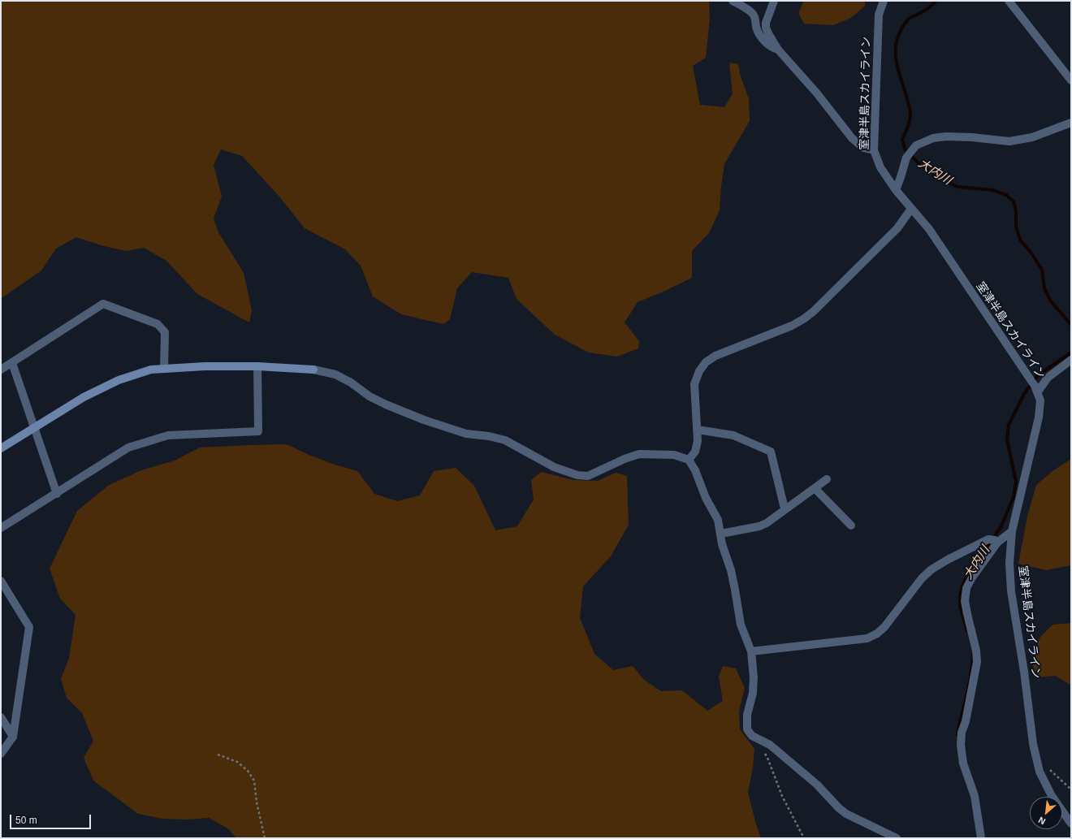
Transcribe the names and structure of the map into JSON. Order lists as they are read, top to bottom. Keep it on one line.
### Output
{"streets":{"street":["室津半島スカイライン"]},"water":["大内川"],"scale_bar":"50 m","north":"bottom left"}
